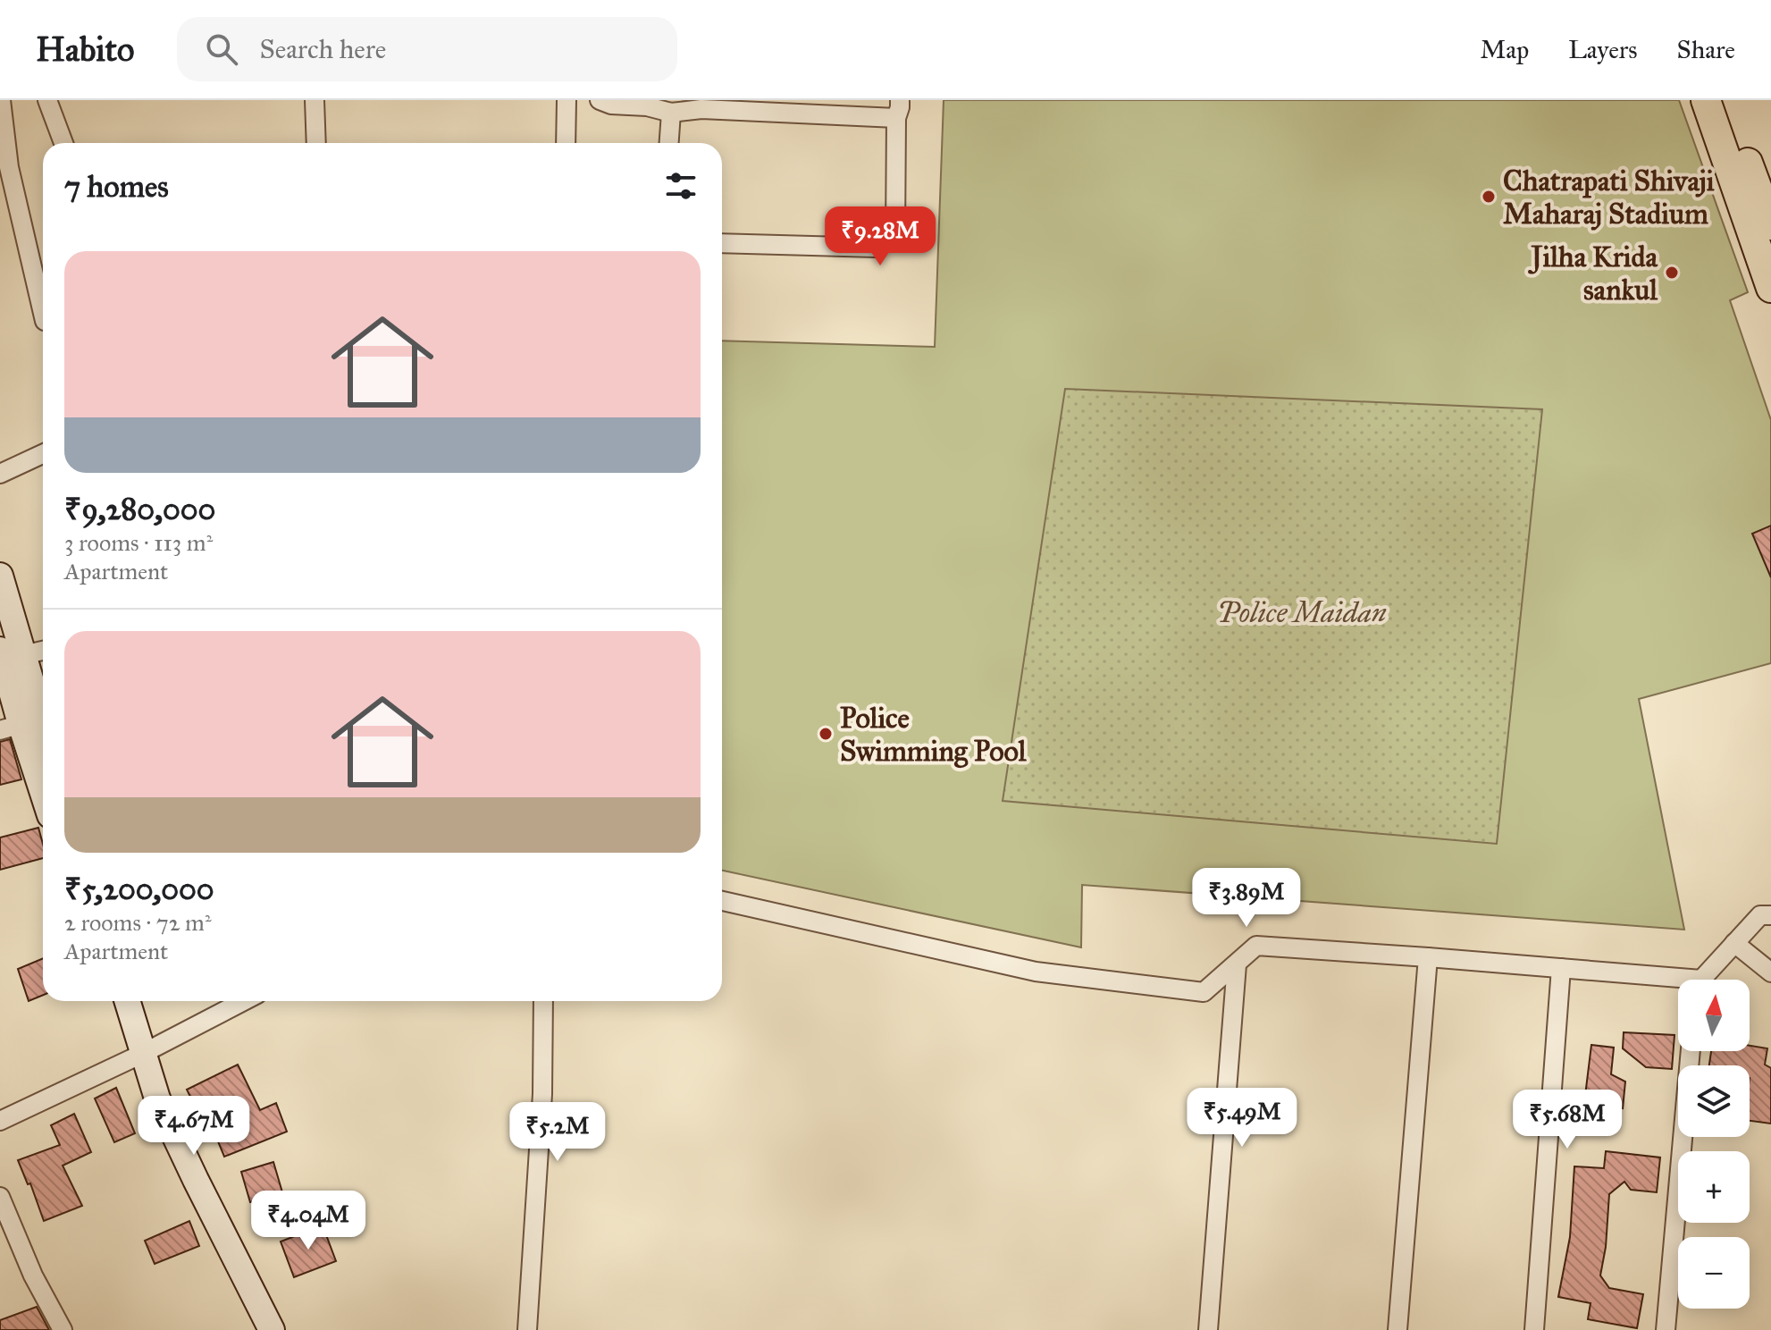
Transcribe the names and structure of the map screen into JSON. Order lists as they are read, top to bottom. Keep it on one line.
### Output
{"parks":["Police Maidan"],"places":["Chatrapati Shivaji Maharaj Stadium","Jilha Krida sankul","Police Swimming Pool"],"north":"top","page":{"header":"Habito","search":"Search here","nav":["Map","Layers","Share"],"heading":"7 homes","price":["₹9.28M","₹3.89M","₹5.49M","₹5.68M","₹4.67M","₹5.2M","₹4.04M"],"list":[{"name":"₹9,280,000","note":"3 rooms · 113 m² · Apartment"},{"name":"₹5,200,000","note":"2 rooms · 72 m² · Apartment"}],"map_buttons":["+","−"]}}
